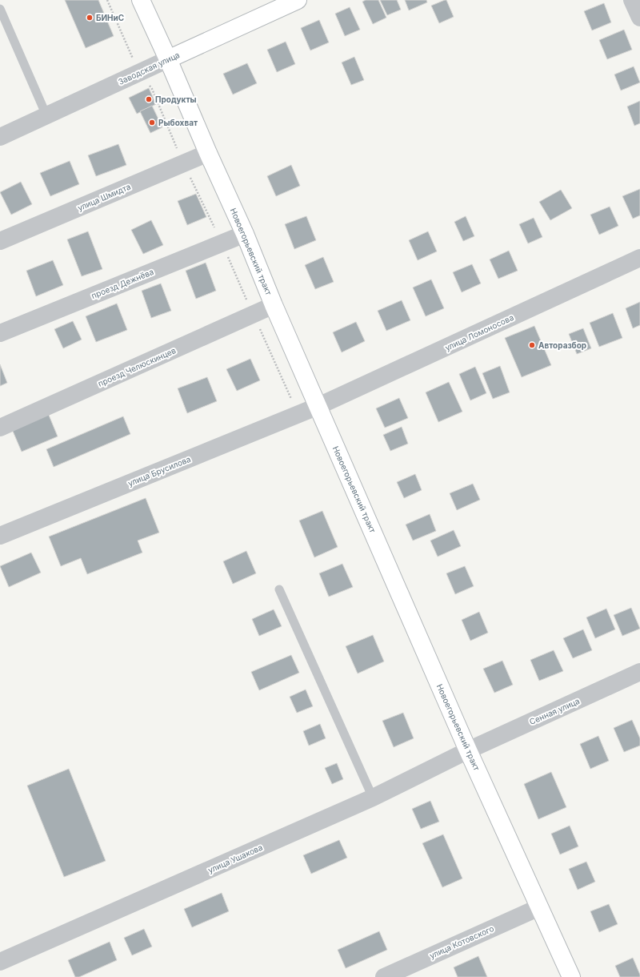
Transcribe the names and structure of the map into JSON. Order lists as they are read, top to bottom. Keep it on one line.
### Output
{"streets":{"main road":["Заводская улица","Новоегорьевский тракт"],"street":["улица Шмидта","проезд Дежнёва","улица Ломоносова","проезд Челюскинцев","улица Брусилова","Сенная улица","улица Ушакова","улица Котовского"]},"crossings":[["Заводская улица","Новоегорьевский тракт"],["улица Шмидта","Новоегорьевский тракт"],["Новоегорьевский тракт","проезд Дежнёва"],["Новоегорьевский тракт","улица Ломоносова"],["Новоегорьевский тракт","проезд Челюскинцев"],["Новоегорьевский тракт","улица Брусилова"],["Новоегорьевский тракт","Сенная улица"],["Новоегорьевский тракт","улица Ушакова"],["Новоегорьевский тракт","улица Котовского"],["улица Ломоносова","улица Брусилова"],["Сенная улица","улица Ушакова"]],"places":["БИНиС","Продукты","Рыбохват","Авторазбор"]}
